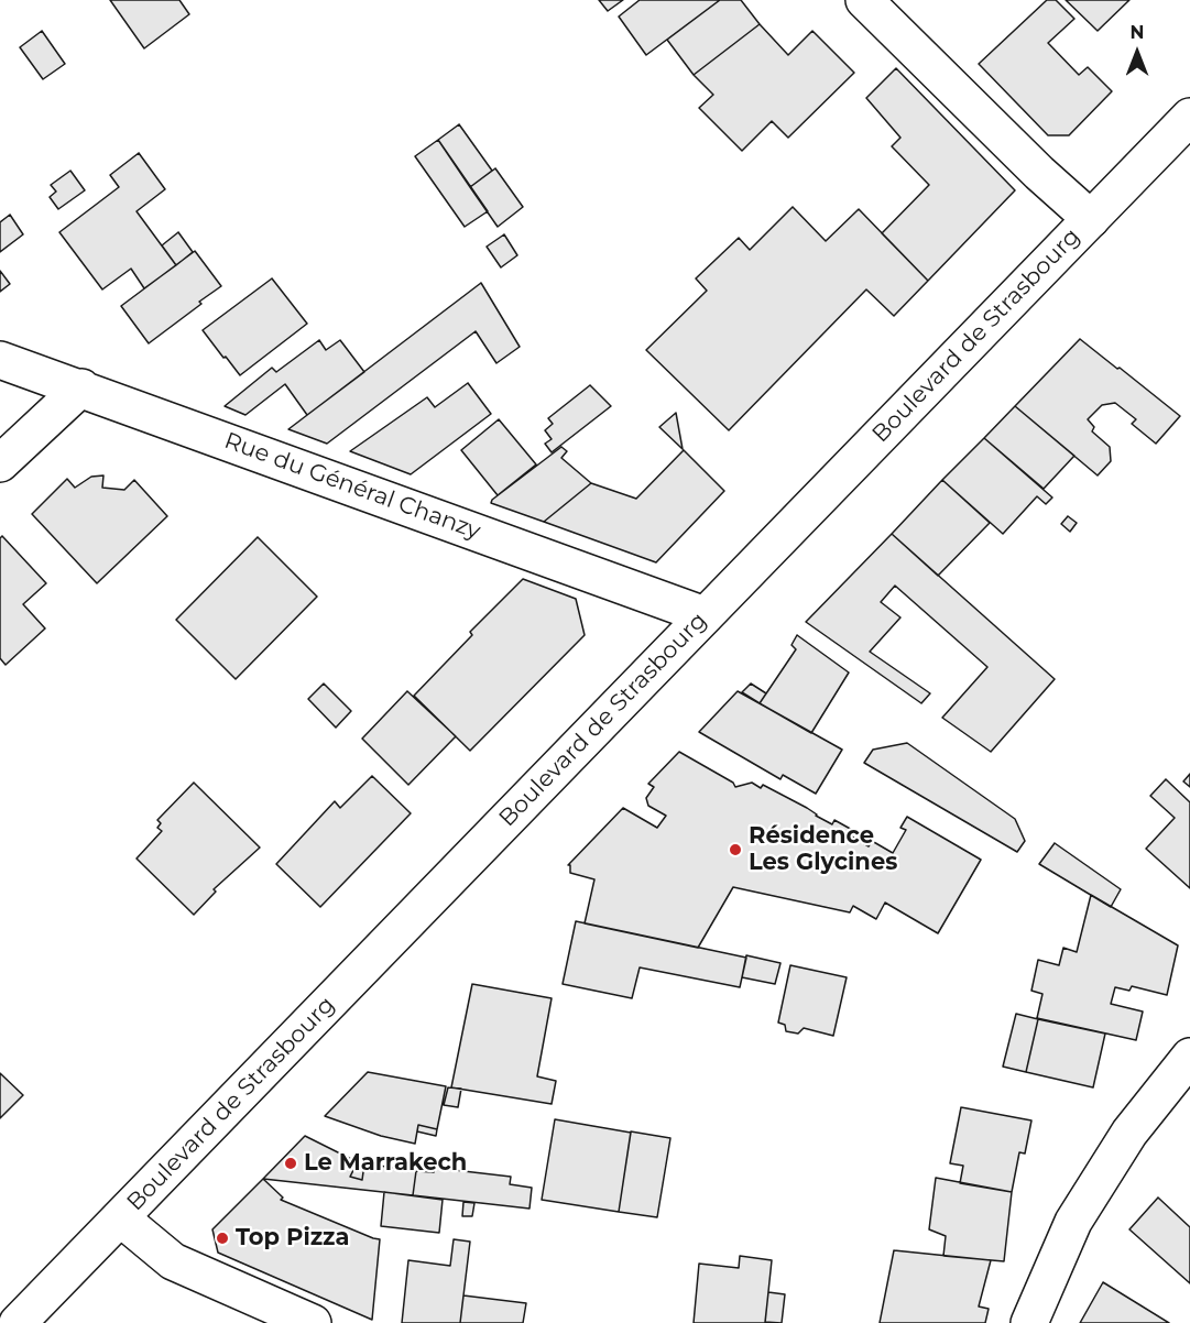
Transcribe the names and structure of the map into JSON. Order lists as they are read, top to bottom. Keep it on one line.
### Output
{"streets":{"street":["Boulevard de Strasbourg","Rue du Général Chanzy"]},"crossings":[["Boulevard de Strasbourg","Rue du Général Chanzy"]],"places":["Résidence Les Glycines","Le Marrakech","Top Pizza"],"north":"top"}
